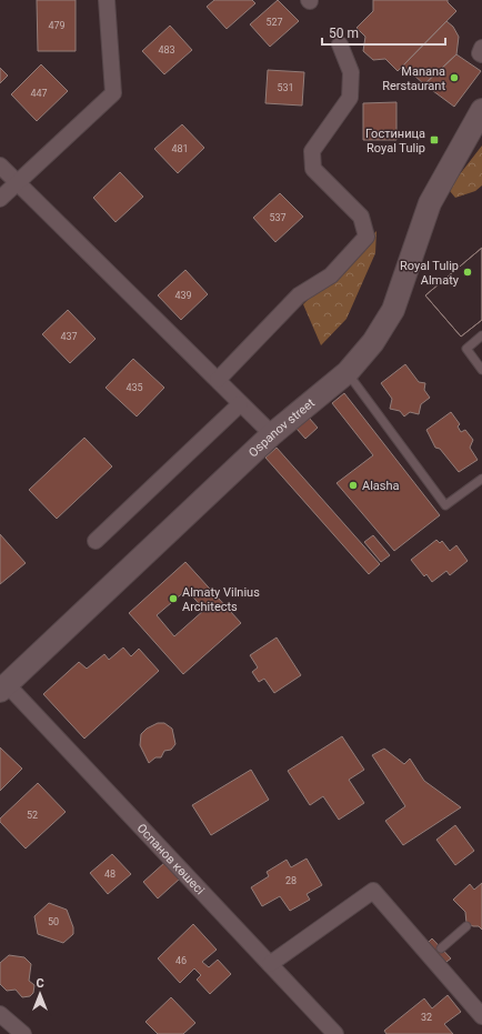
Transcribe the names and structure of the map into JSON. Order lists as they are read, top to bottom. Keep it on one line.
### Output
{"streets":{"street":["Ospanov street","Оспанов көшесі"]},"crossings":[["Ospanov street","Оспанов көшесі"]],"places":{"other":["Manana Rerstaurant","Royal Tulip Almaty","Alasha","Almaty Vilnius Architects"],"transit":["Гостиница Royal Tulip"]},"house_numbers":["527","479","483","531","447","481","537","439","437","435","52","48","28","50","46","32"],"scale_bar":"50 m","north":"top"}
